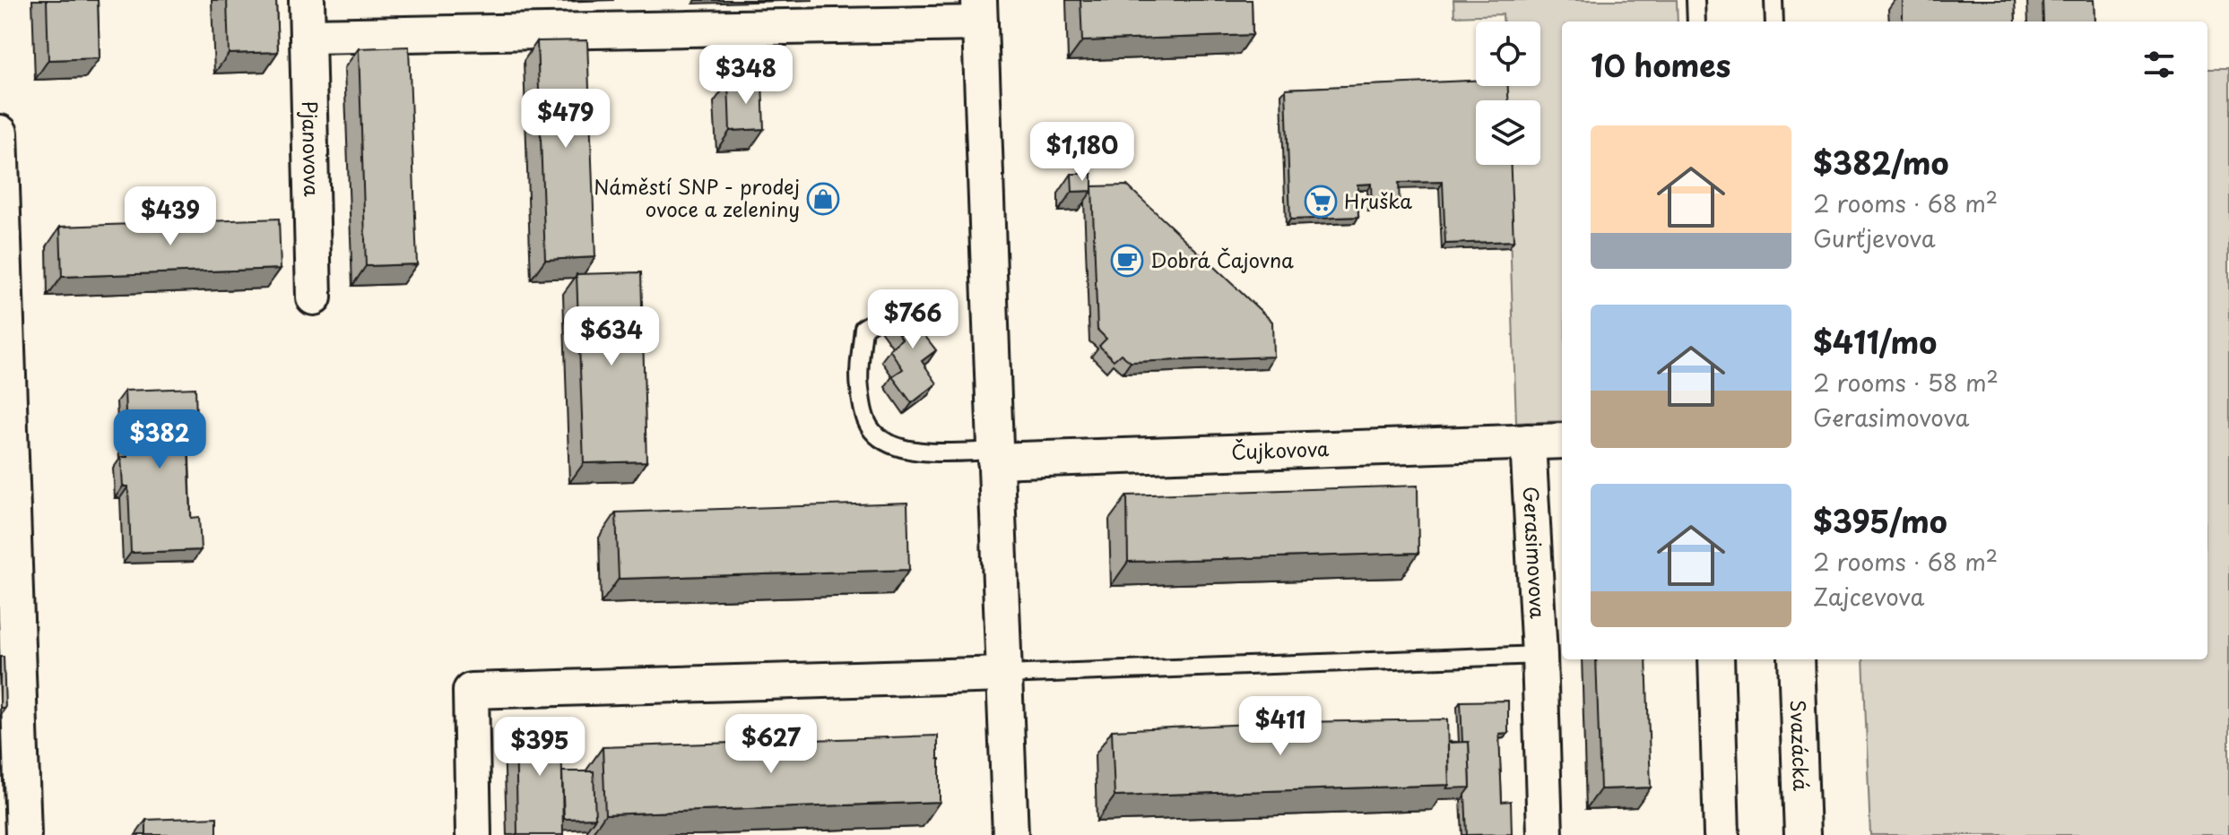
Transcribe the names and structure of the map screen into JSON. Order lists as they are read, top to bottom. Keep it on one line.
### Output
{"streets":{"street":["Pjanovova","Čujkovova","Gerasimovova","Svazácká"]},"crossings":[["Čujkovova","Gerasimovova"]],"places":{"shop":["Náměstí SNP - prodej ovoce a zeleniny"],"supermarket":["Hruška"],"cafe":["Dobrá Čajovna"]},"page":{"heading":"10 homes","price":["$348","$479","$1,180","$439","$766","$634","$382","$411","$627","$395"],"list":[{"name":"$382/mo","note":"2 rooms · 68 m² · Gurťjevova"},{"name":"$411/mo","note":"2 rooms · 58 m² · Gerasimovova"},{"name":"$395/mo","note":"2 rooms · 68 m² · Zajcevova"}]}}
